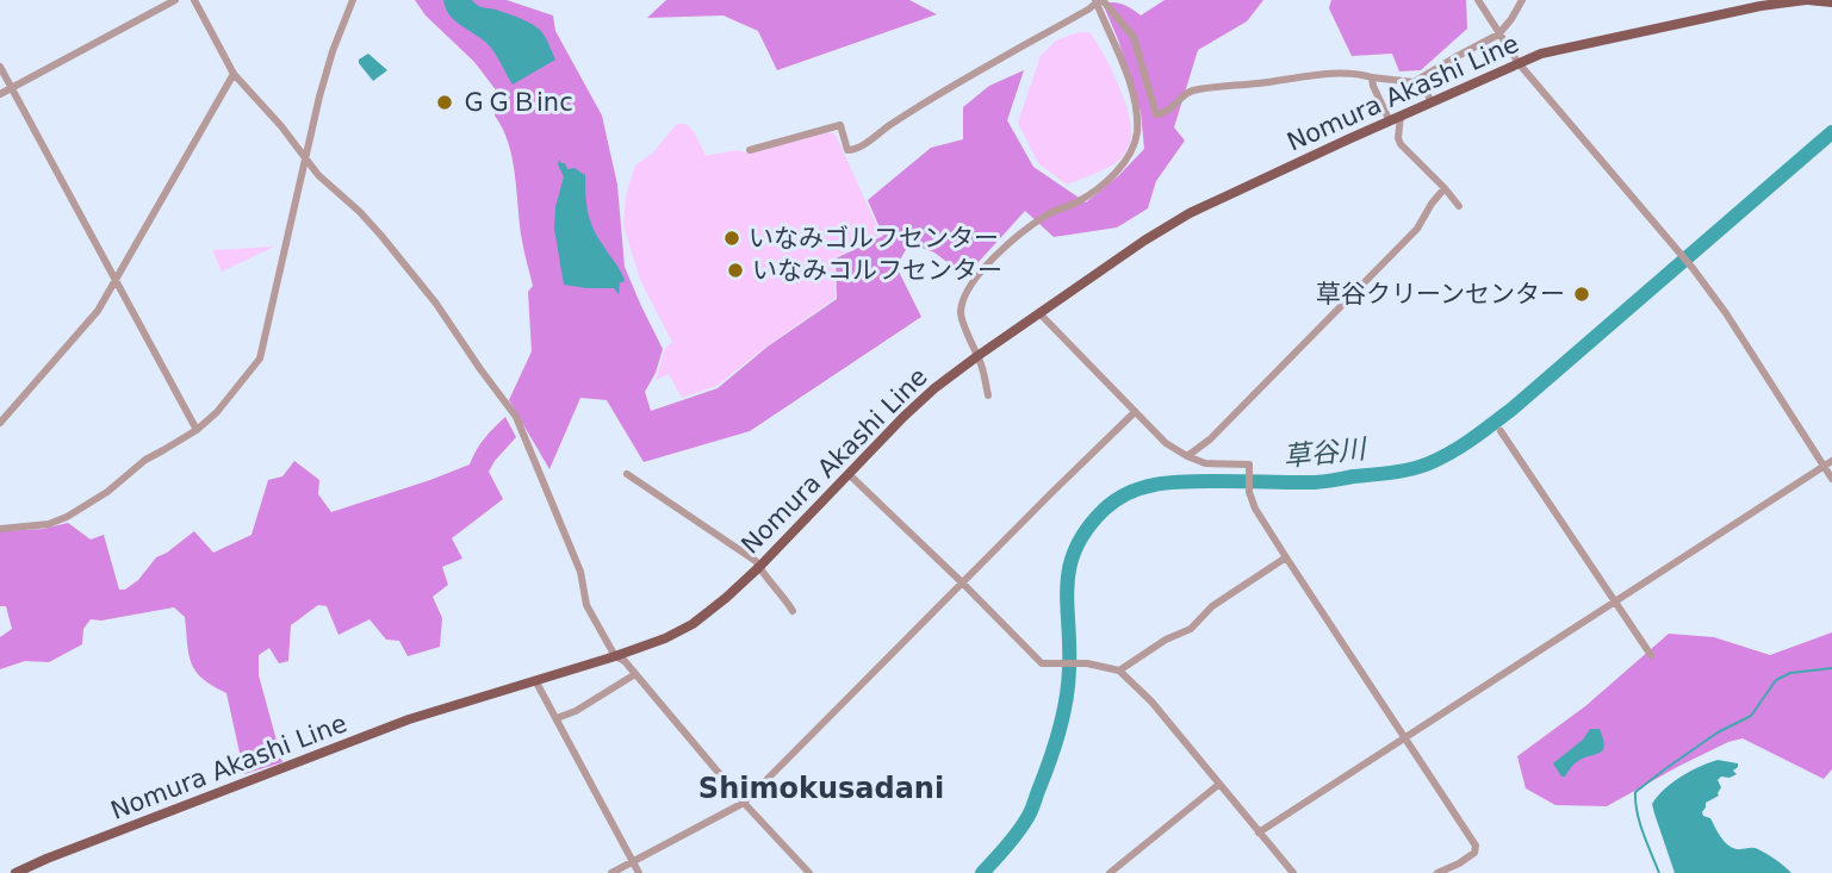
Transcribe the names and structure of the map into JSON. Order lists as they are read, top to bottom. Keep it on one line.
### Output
{"streets":{"main road":["Nomura Akashi Line"]},"districts":["Shimokusadani"],"water":["草谷川"],"places":["ＧＧＢinc","いなみゴルフセンター","いなみコルフセンター","草谷クリーンセンター"]}
